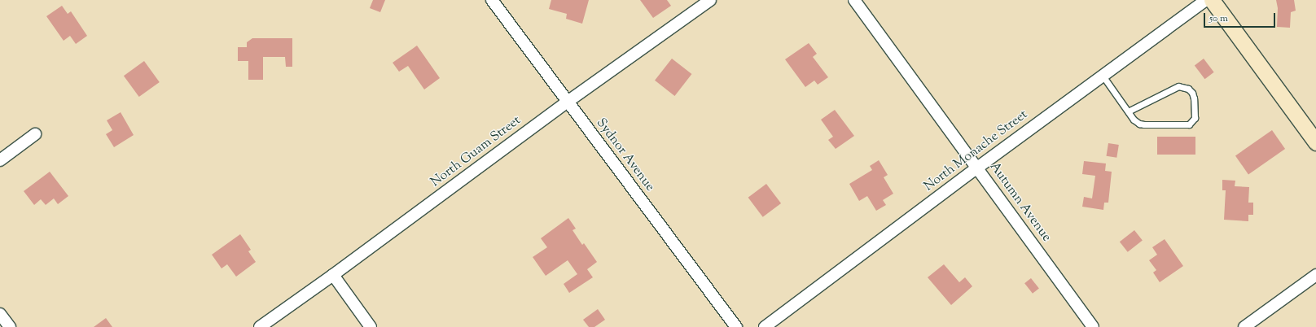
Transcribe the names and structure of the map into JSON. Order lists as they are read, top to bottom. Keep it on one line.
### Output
{"streets":{"street":["North Monache Street","North Guam Street","Sydnor Avenue","Autumn Avenue"]},"crossings":[["North Monache Street","Autumn Avenue"],["North Guam Street","Sydnor Avenue"]],"scale_bar":"50 m"}
